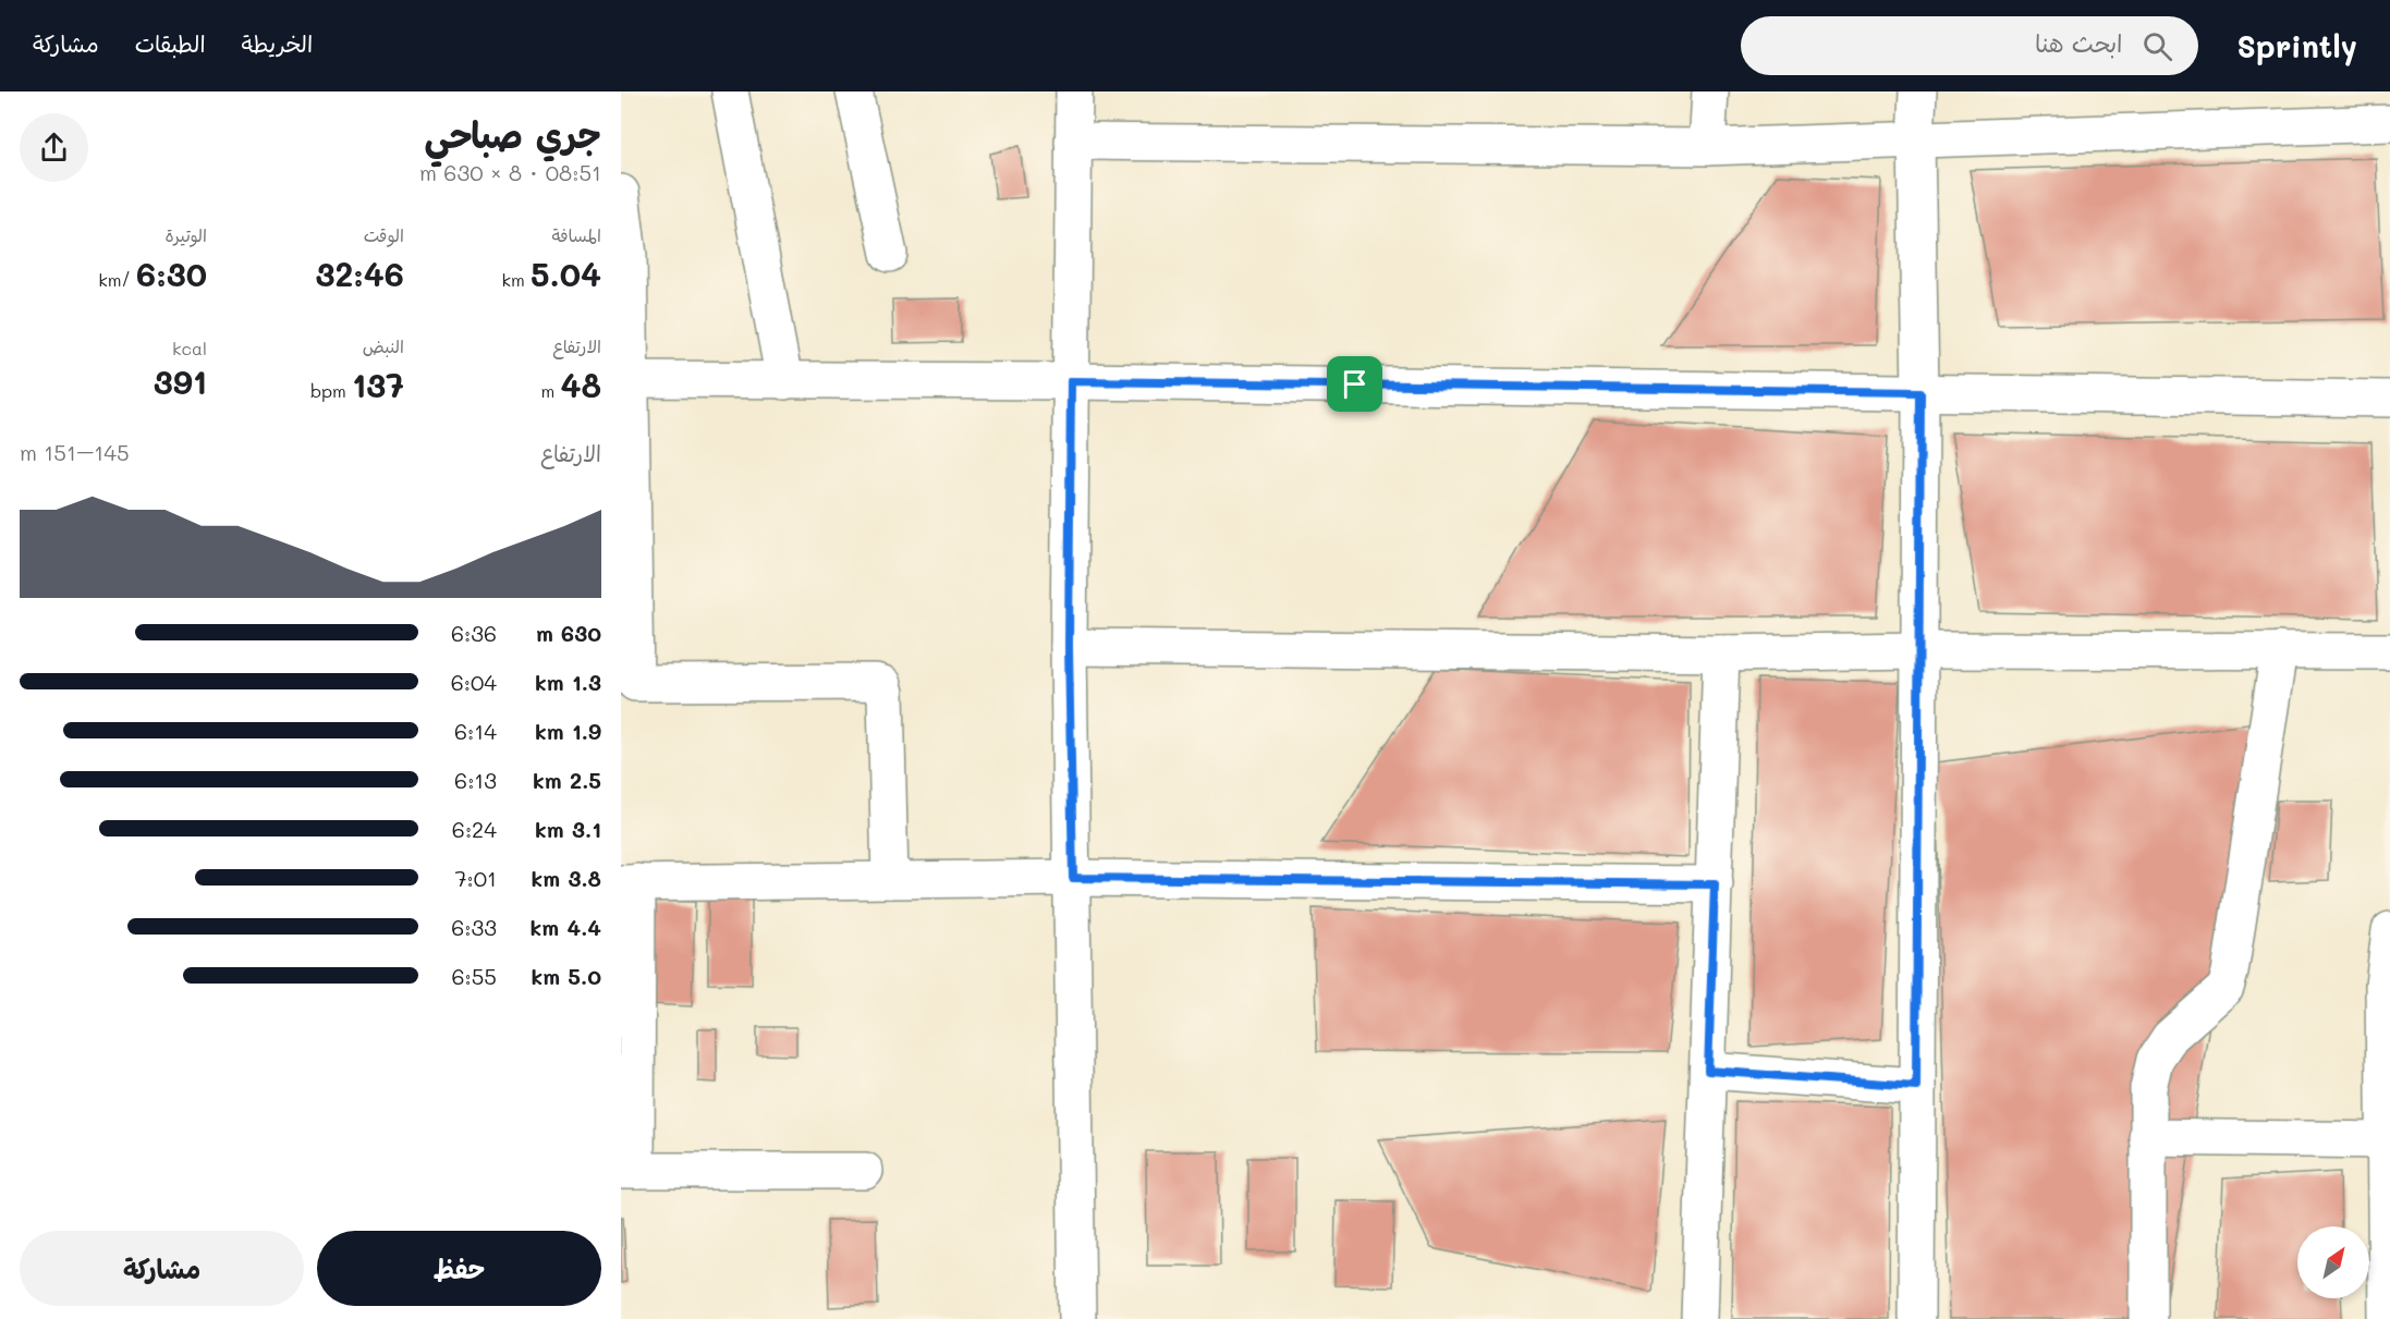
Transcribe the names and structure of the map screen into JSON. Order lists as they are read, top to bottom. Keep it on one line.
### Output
{"north":"top right","page":{"header":"Sprintly","search":"ابحث هنا","nav":["الخريطة","الطبقات","مشاركة"],"heading":["جري صباحي","08:51 · 8 × 630 m"],"stats":[["المسافة","5.04 km"],["الوقت","32:46"],["الوتيرة","6:30 /km"],["الارتفاع","48 m"],["النبض","137 bpm"],["kcal","391"]],"chart":["الارتفاع","145–151 m"],"list":[{"name":"630 m","note":"6:36"},{"name":"1.3 km","note":"6:04"},{"name":"1.9 km","note":"6:14"},{"name":"2.5 km","note":"6:13"},{"name":"3.1 km","note":"6:24"},{"name":"3.8 km","note":"7:01"},{"name":"4.4 km","note":"6:33"},{"name":"5.0 km","note":"6:55"}],"buttons":["حفظ","مشاركة"]}}
